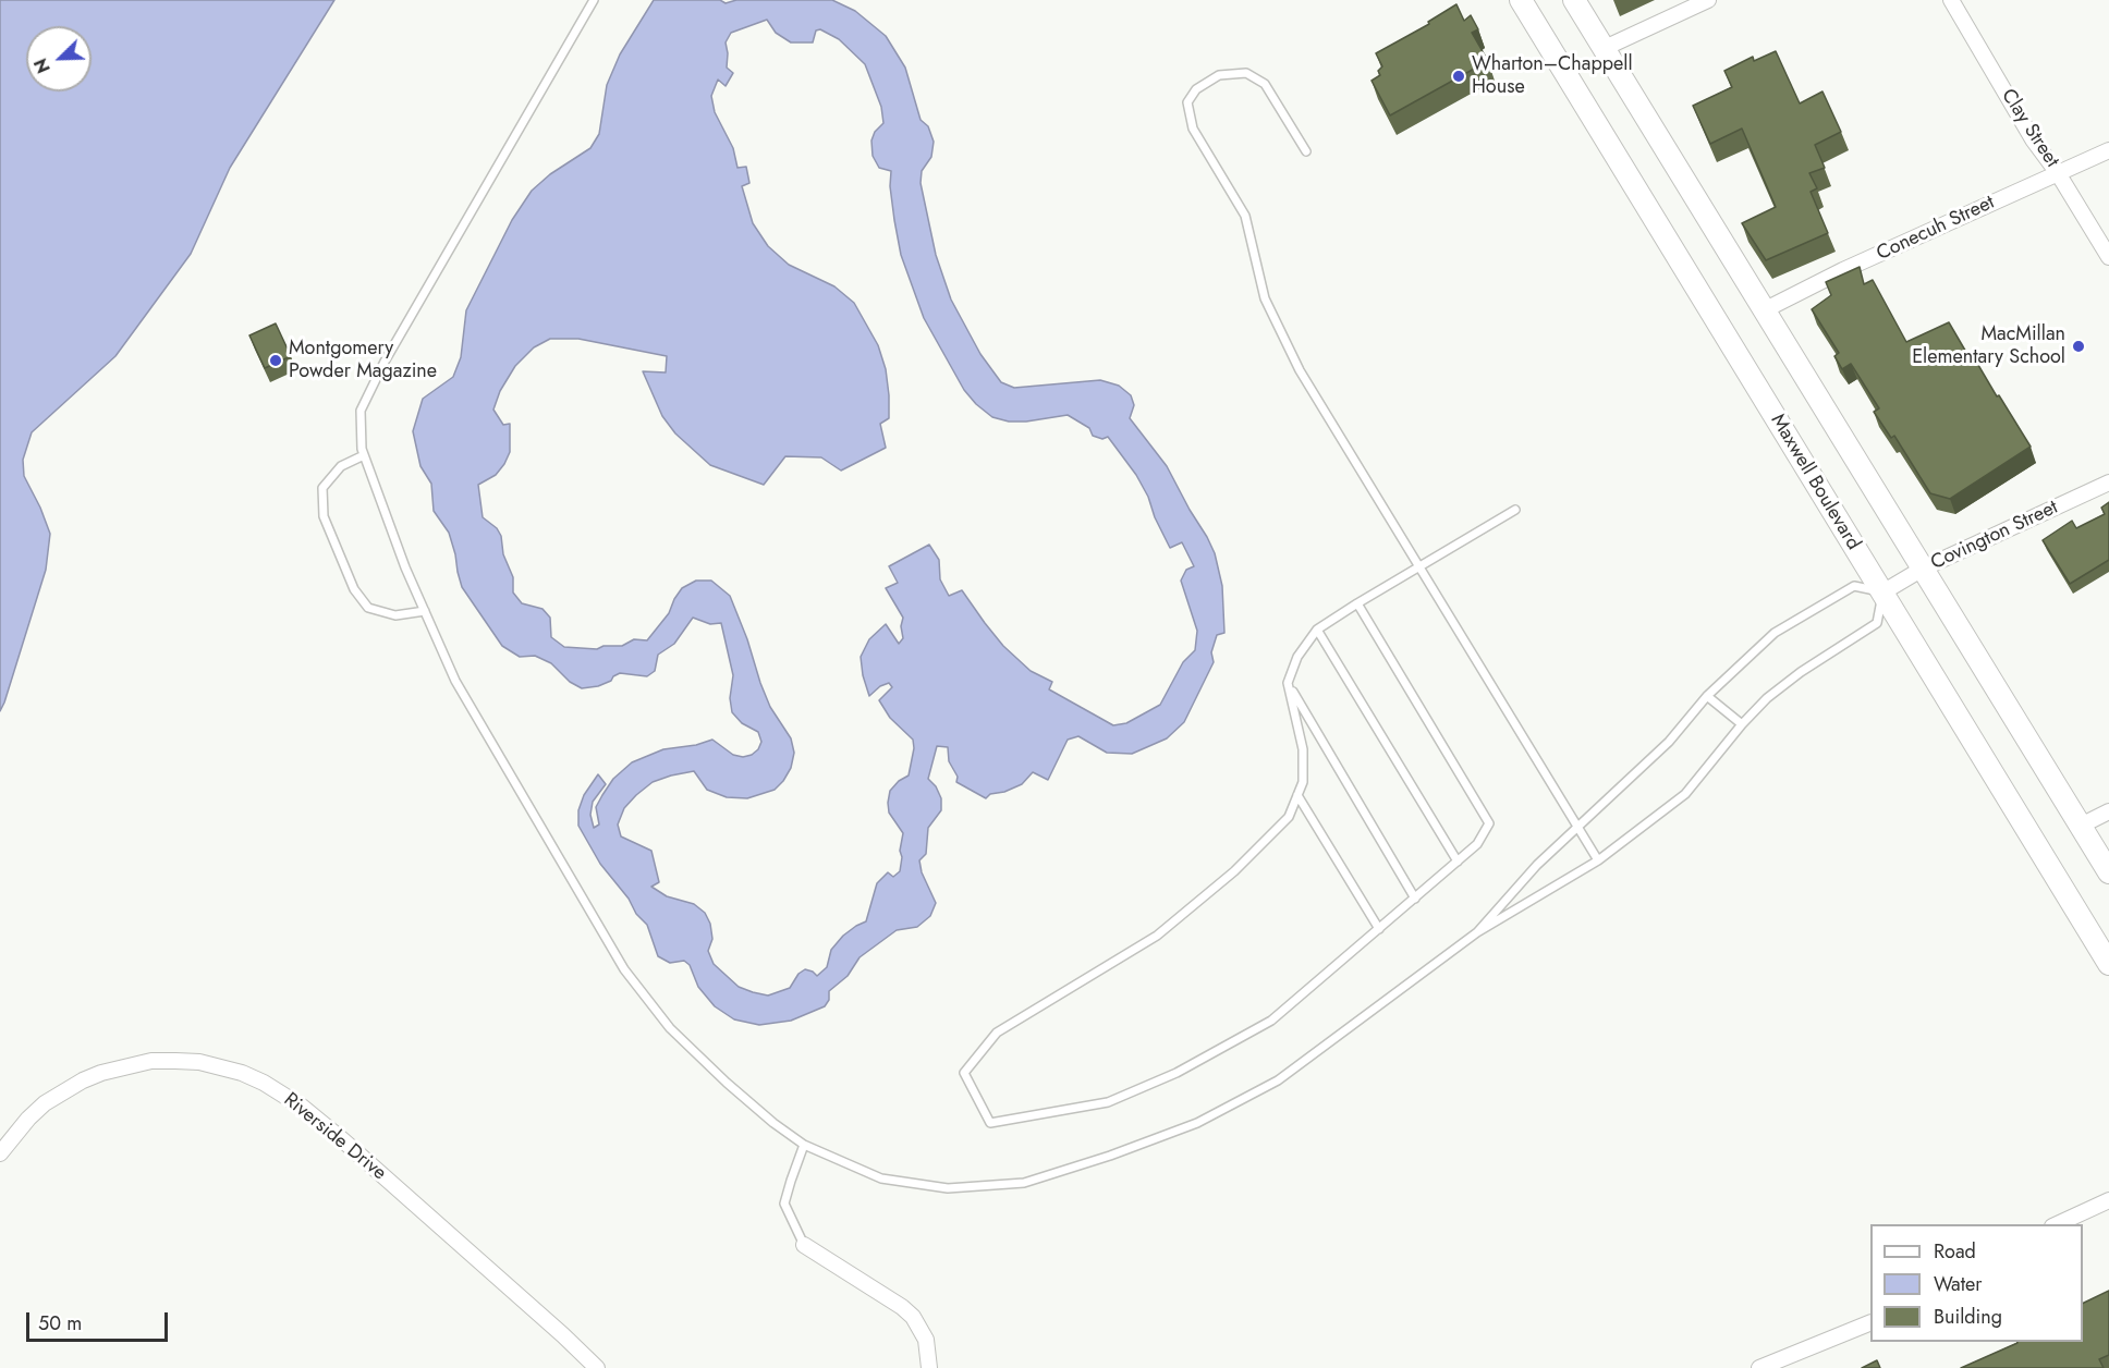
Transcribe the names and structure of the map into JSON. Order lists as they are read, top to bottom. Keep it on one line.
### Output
{"streets":{"main road":["Maxwell Boulevard"],"street":["Clay Street","Conecuh Street","Covington Street","Riverside Drive"]},"crossings":[["Clay Street","Conecuh Street"],["Maxwell Boulevard","Covington Street"]],"places":["Wharton–Chappell House","MacMillan Elementary School","Montgomery Powder Magazine"],"legend":["Road","Water","Building"],"scale_bar":"50 m","north":"bottom left"}
